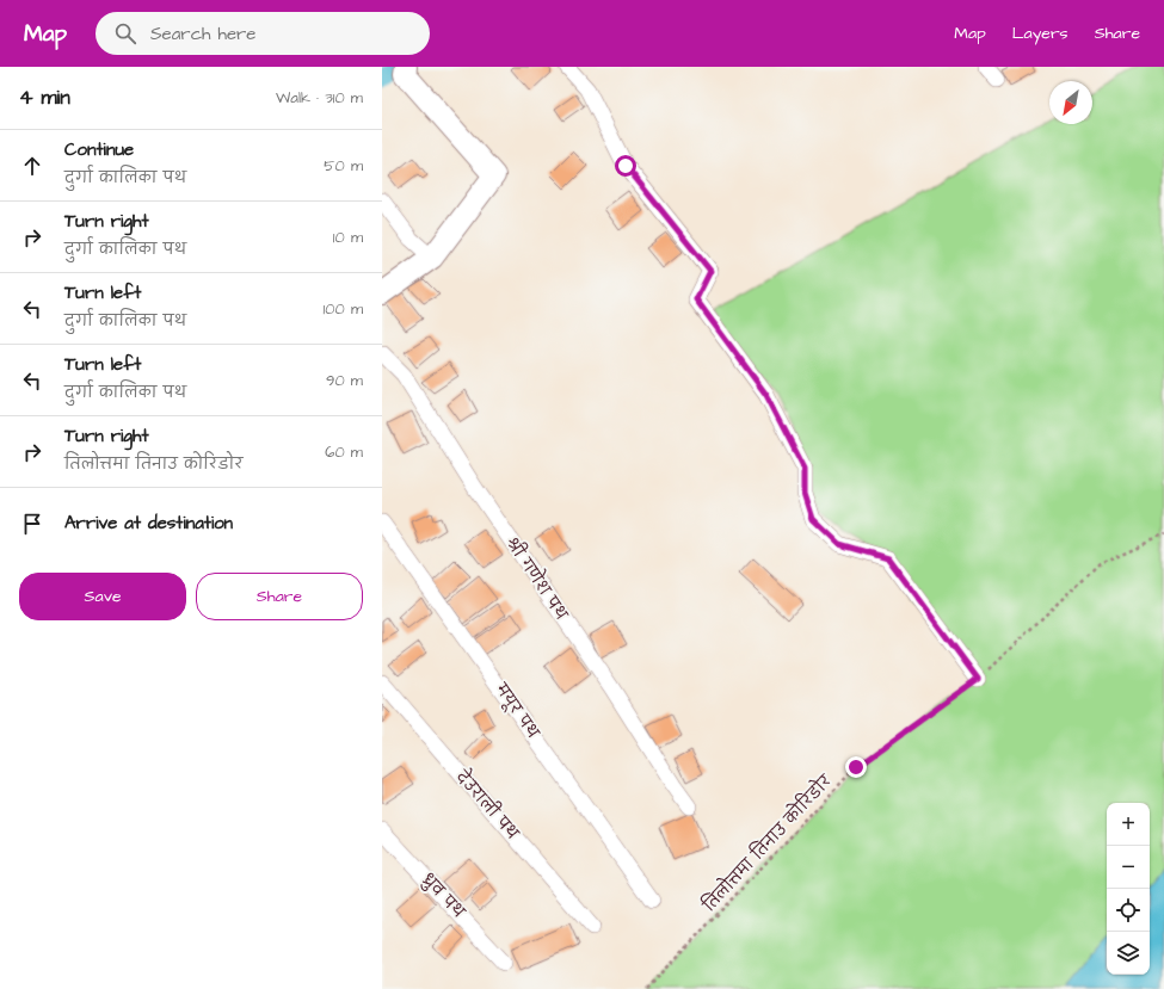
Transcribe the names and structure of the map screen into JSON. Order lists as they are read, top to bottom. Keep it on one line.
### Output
{"streets":{"street":["श्री गणेश पथ","मयूर पथ","देउराली पथ","ध्रुव पथ"],"path":["तिलोत्तमा तिनाउ कोरिडोर"]},"north":"bottom left","page":{"header":"Map","search":"Search here","nav":["Map","Layers","Share"],"heading":["4 min","Walk · 310 m"],"list":[["Continue","दुर्गा कालिका पथ","50 m"],["Turn right","दुर्गा कालिका पथ","10 m"],["Turn left","दुर्गा कालिका पथ","100 m"],["Turn left","दुर्गा कालिका पथ","90 m"],["Turn right","तिलोत्तमा तिनाउ कोरिडोर","60 m"],"Arrive at destination"],"buttons":["Save","Share"],"map_buttons":["+","−"]}}
